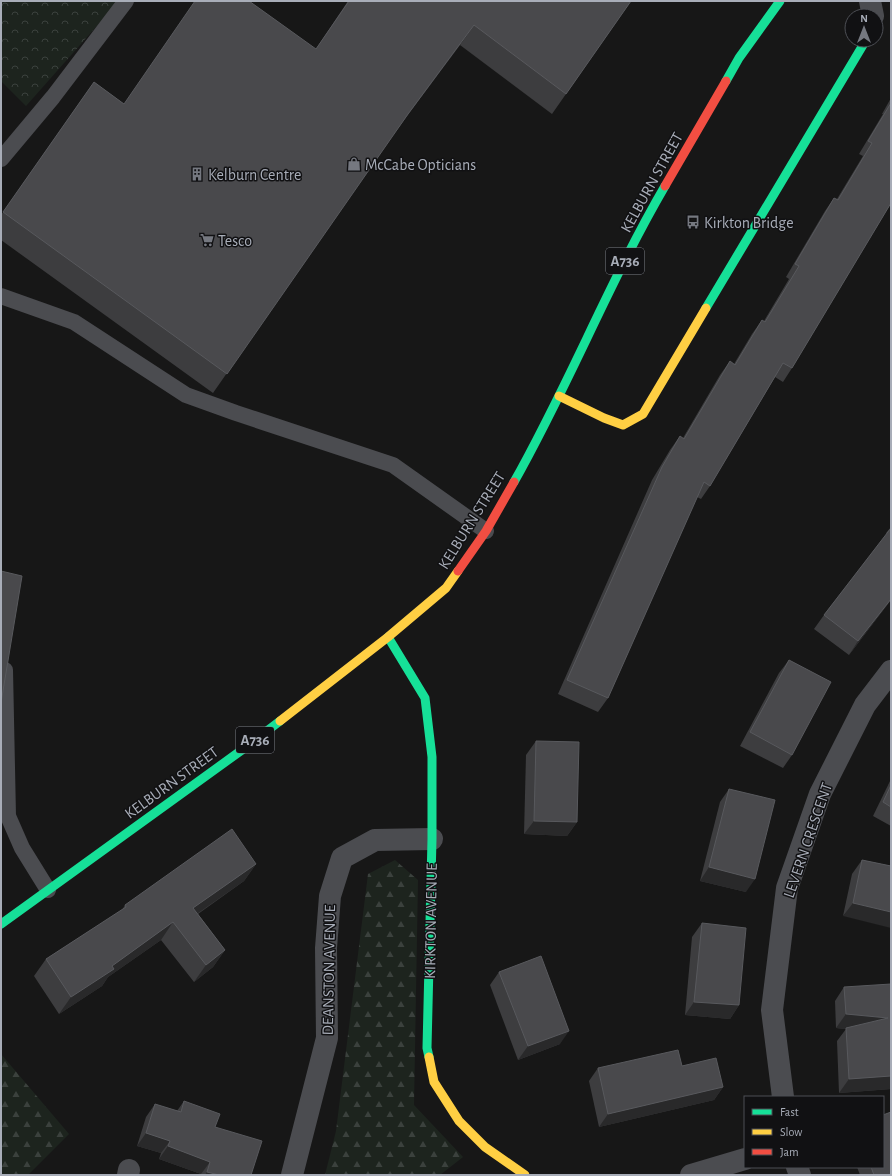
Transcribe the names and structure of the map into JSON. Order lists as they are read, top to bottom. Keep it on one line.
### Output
{"streets":{"main road":["KELBURN STREET","A736","KIRKTON AVENUE"],"street":["LEVERN CRESCENT","DEANSTON AVENUE"]},"crossings":[["KELBURN STREET","KIRKTON AVENUE"],["KIRKTON AVENUE","DEANSTON AVENUE"]],"places":{"shop":["McCabe Opticians"],"building":["Kelburn Centre"],"bus stop":["Kirkton Bridge"],"supermarket":["Tesco"]},"legend":["Fast","Slow","Jam"],"north":"top"}
